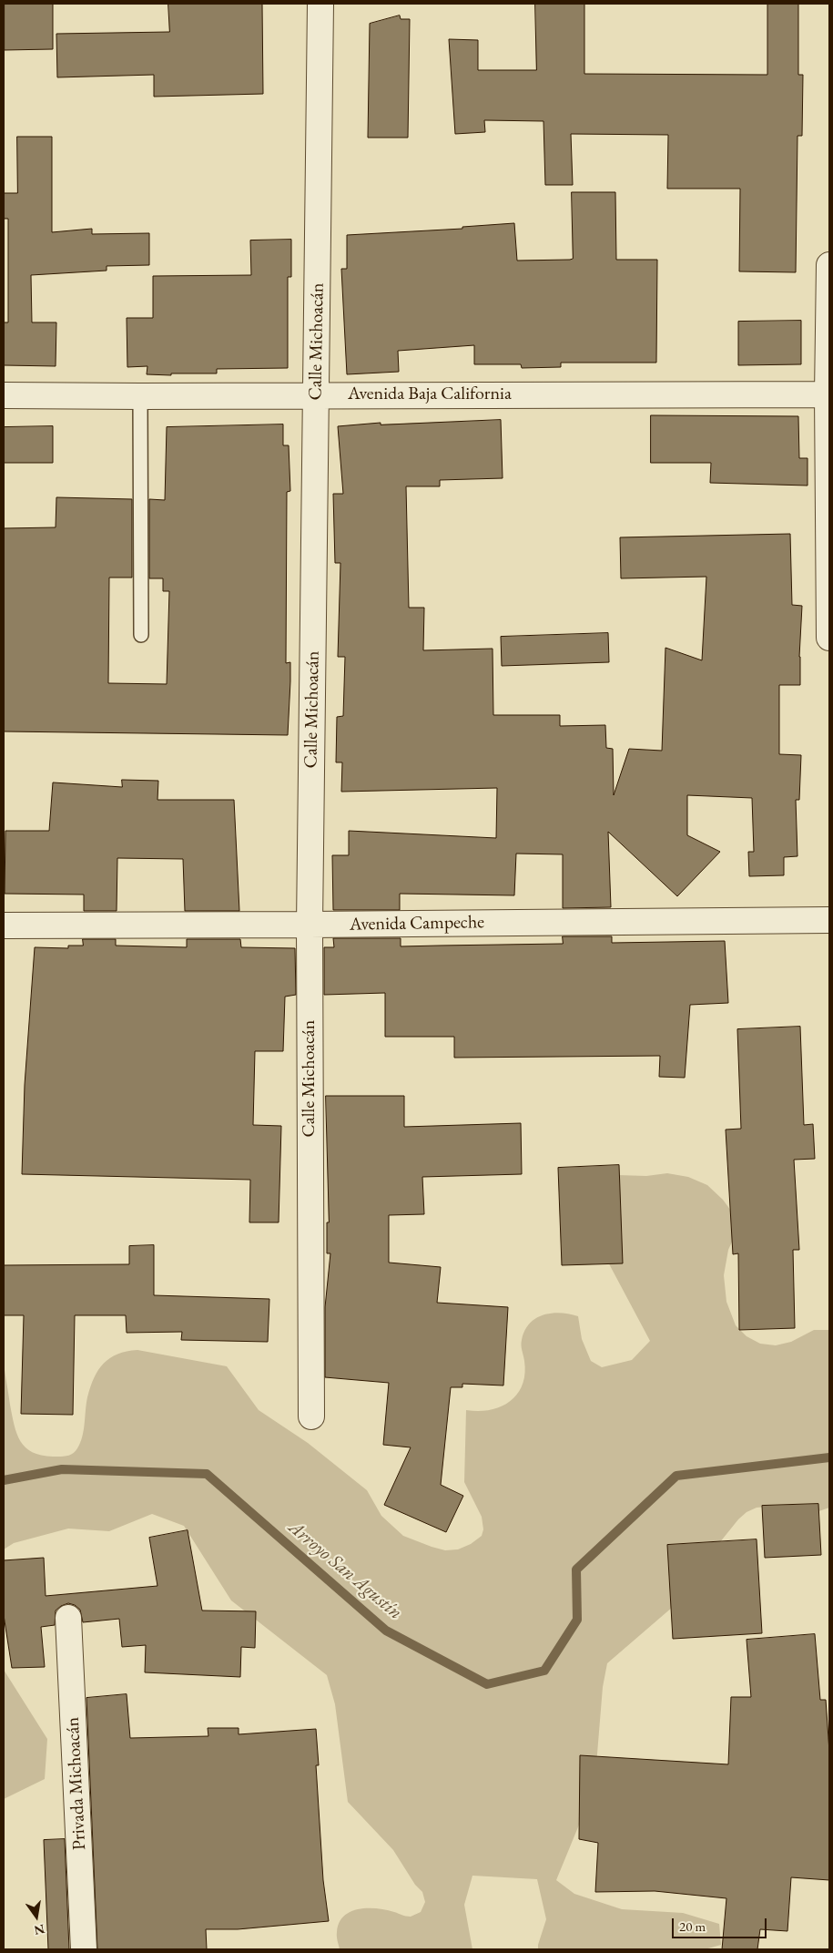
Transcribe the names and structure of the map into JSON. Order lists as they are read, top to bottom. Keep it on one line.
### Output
{"streets":{"street":["Calle Michoacán","Avenida Baja California","Avenida Campeche","Privada Michoacán"]},"crossings":[["Calle Michoacán","Avenida Baja California"],["Calle Michoacán","Avenida Campeche"]],"water":["Arroyo San Agustín"],"scale_bar":"20 m","north":"bottom"}
